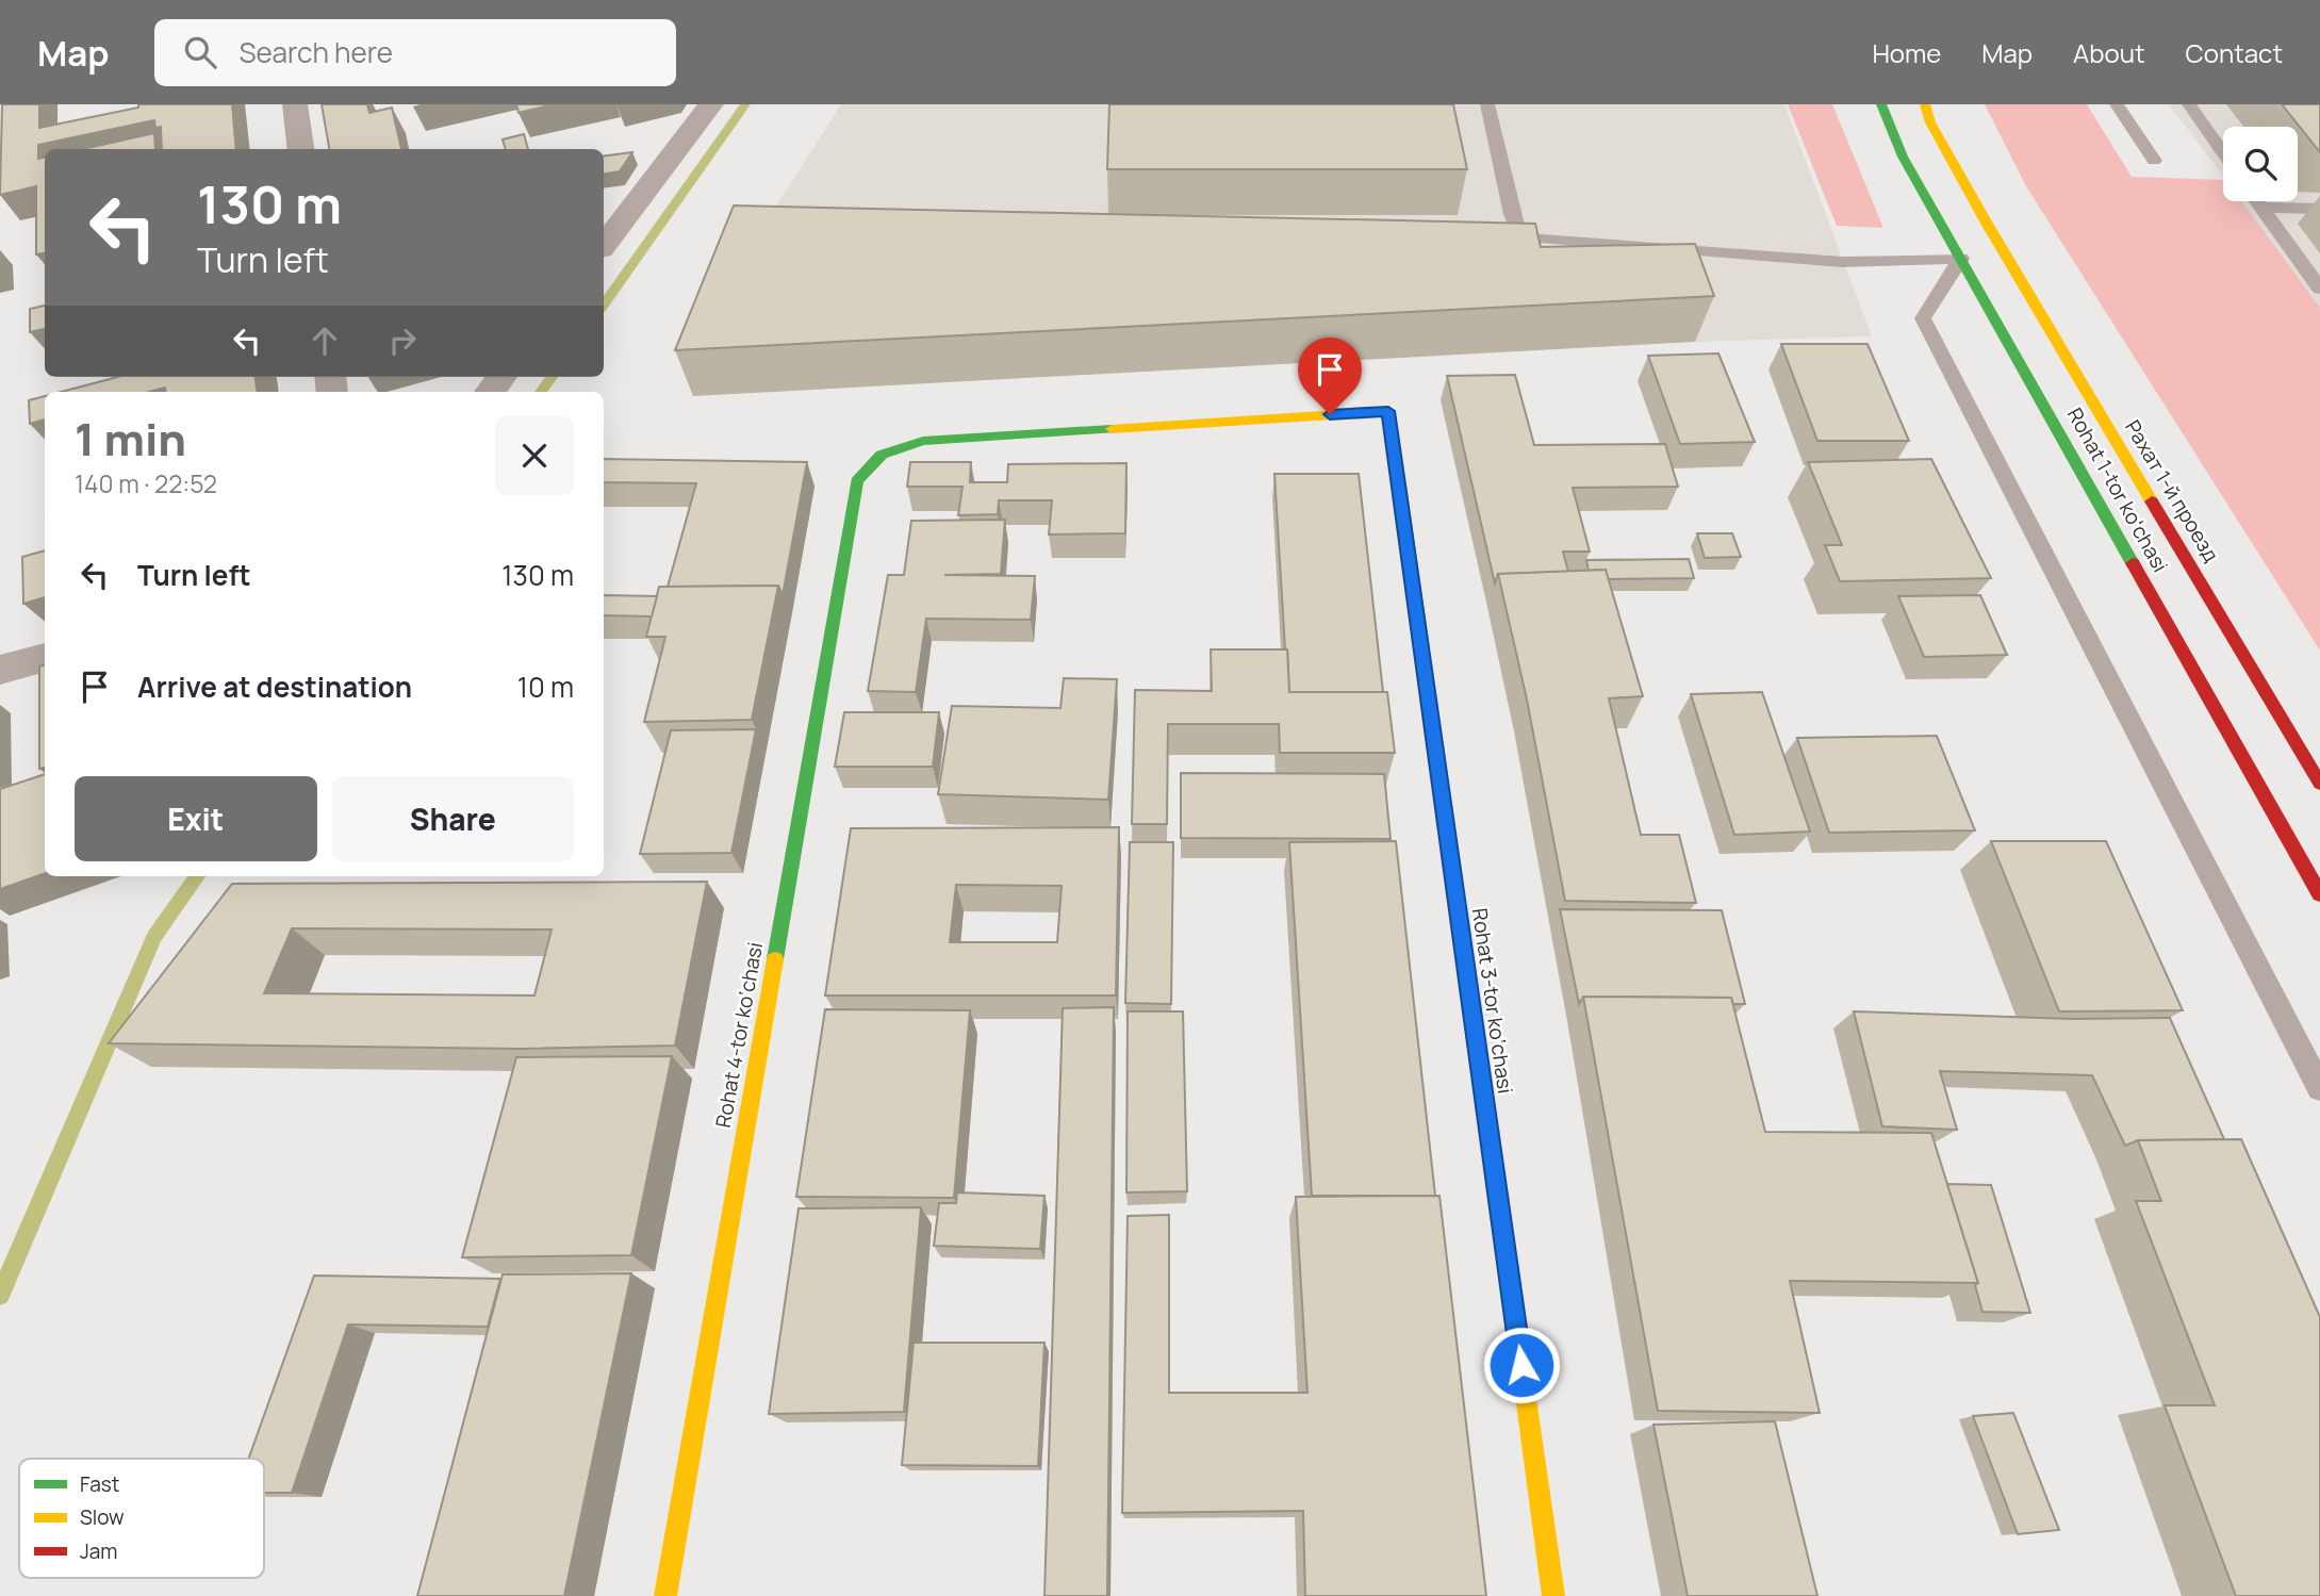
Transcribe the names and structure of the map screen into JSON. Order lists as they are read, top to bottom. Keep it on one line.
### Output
{"streets":{"street":["Rohat 1-tor koʻchasi","Рахат 1-й проезд","Rohat 3-tor ko‘chasi","Rohat 4-tor ko‘chasi"]},"crossings":[["Rohat 3-tor ko‘chasi","Rohat 4-tor ko‘chasi"]],"legend":["Fast","Slow","Jam"],"page":{"header":"Map","search":"Search here","nav":["Home","Map","About","Contact"],"turn":["130 m","Turn left"],"heading":["1 min","140 m · 22:52"],"list":[{"name":"Turn left","value":"130 m"},{"name":"Arrive at destination","value":"10 m"}],"buttons":["Exit","Share"]}}
